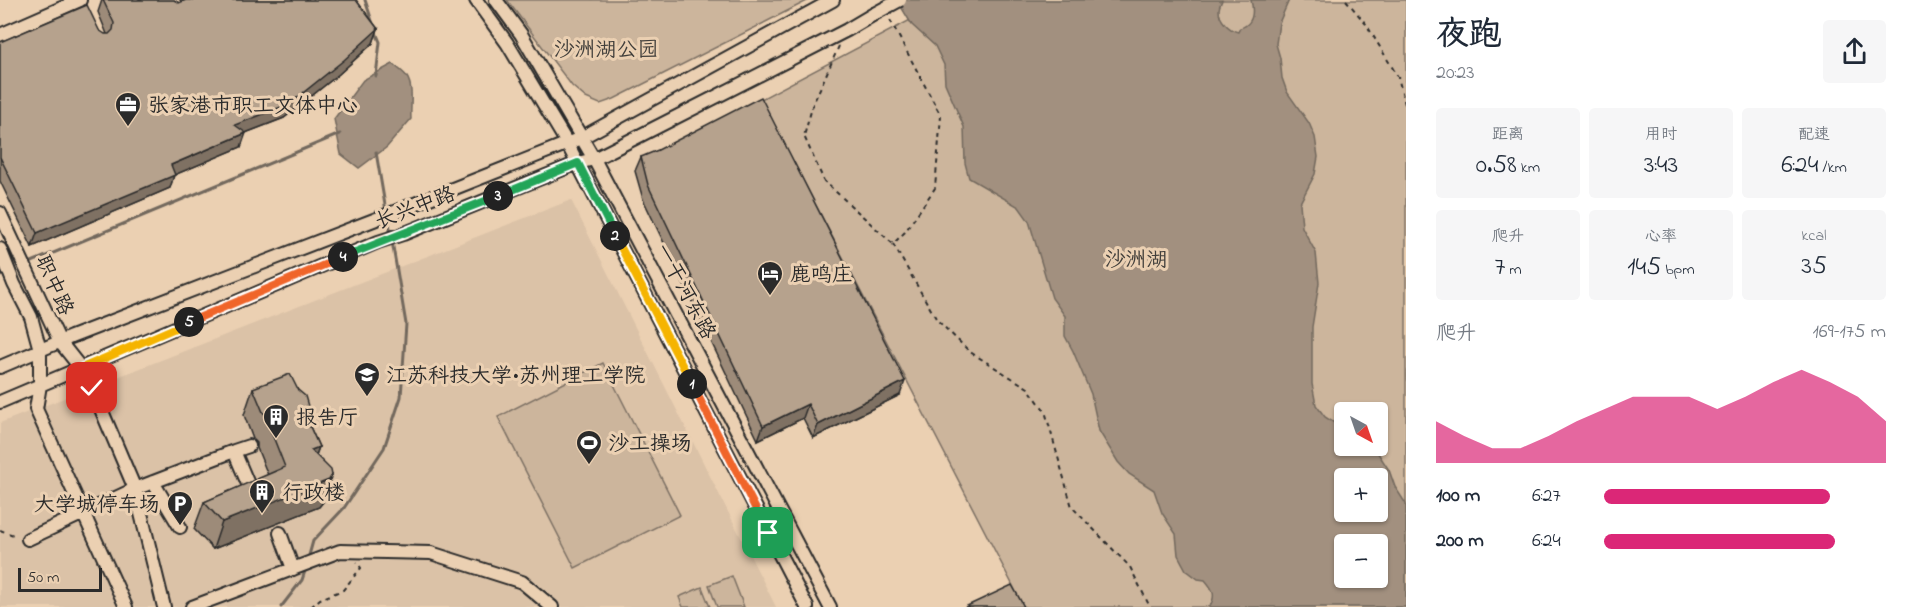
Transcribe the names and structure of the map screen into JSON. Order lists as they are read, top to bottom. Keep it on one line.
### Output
{"streets":{"street":["长兴中路","职中路","一干河东路"]},"crossings":[["长兴中路","职中路"],["长兴中路","一干河东路"]],"parks":["沙洲湖公园","沙洲湖"],"places":{"office":["张家港市职工文体中心"],"hotel":["鹿鸣庄"],"school or university":["江苏科技大学•苏州理工学院"],"building":["报告厅","行政楼"],"sports":["沙工操场"],"parking":["大学城停车场"]},"scale_bar":"50 m","north":"bottom right","page":{"heading":["夜跑","20:23"],"stats":[["距离","0.58 km"],["用时","3:43"],["配速","6:24 /km"],["爬升","7 m"],["心率","145 bpm"],["kcal","35"]],"pins":["3","2","4","5","1"],"chart":["爬升","169–175 m"],"map_buttons":["+","−"],"list":[{"name":"100 m","note":"6:27"},{"name":"200 m","note":"6:24"}],"scale":"50 m"}}
